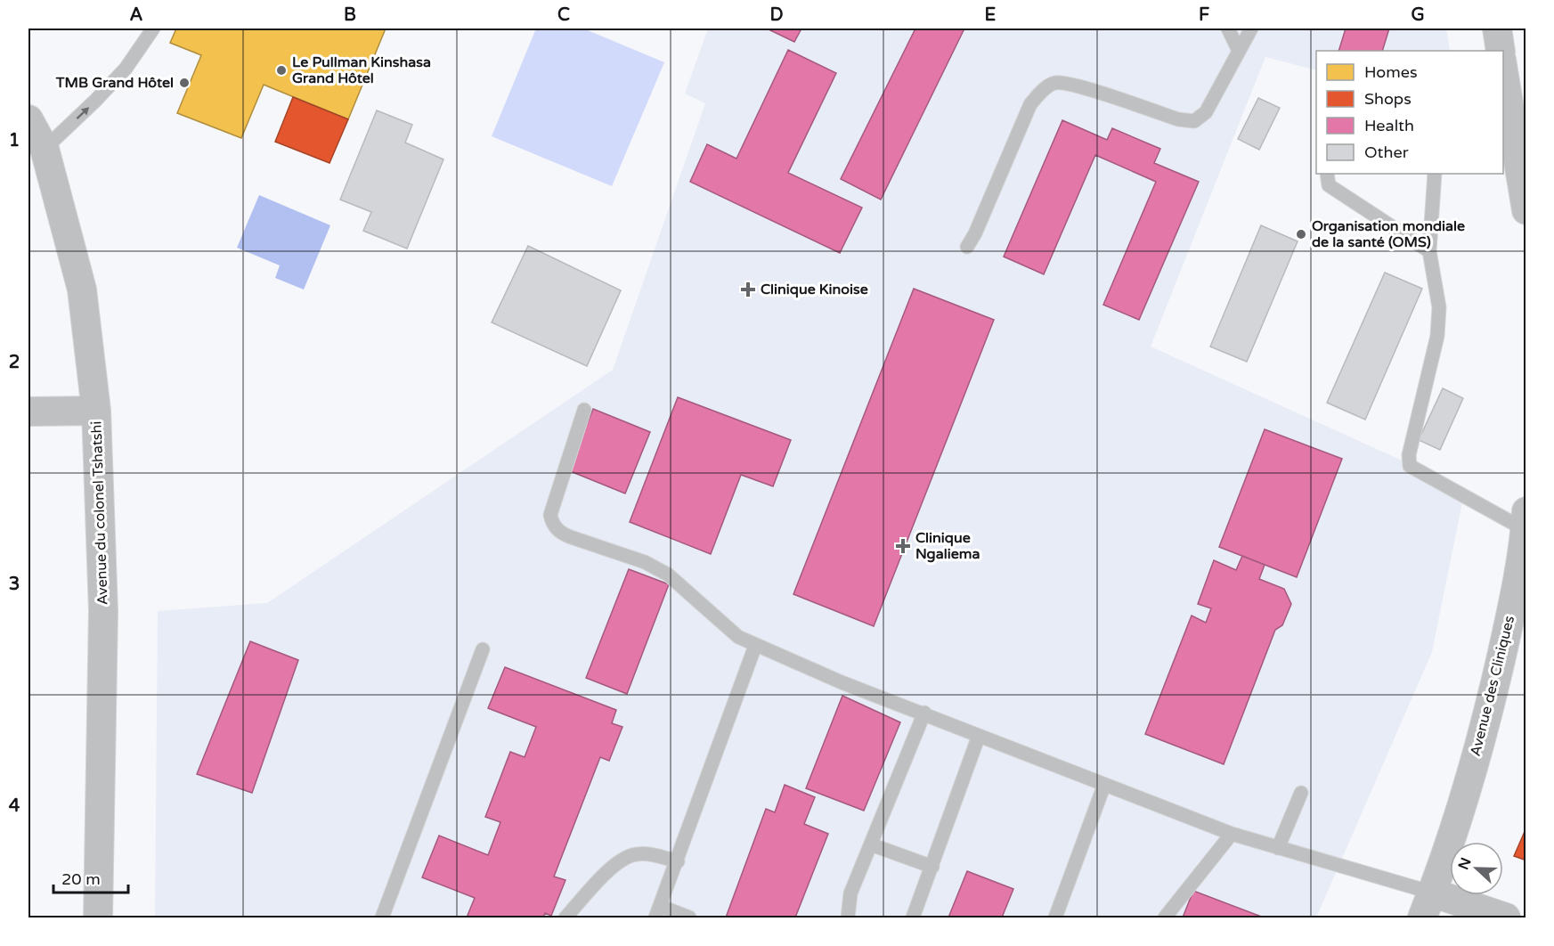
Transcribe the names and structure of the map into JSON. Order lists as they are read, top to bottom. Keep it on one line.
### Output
{"streets":{"street":["Avenue du colonel Tshatshi","Avenue des Cliniques"]},"places":{"other":["Le Pullman Kinshasa Grand Hôtel","TMB Grand Hôtel","Organisation mondiale de la santé (OMS)"],"health":["Clinique Kinoise","Clinique Ngaliema"]},"legend":["Homes","Shops","Health","Other"],"scale_bar":"20 m","north":"left","grid":{"columns":["A","B","C","D","E","F","G"],"rows":["1","2","3","4"]}}
